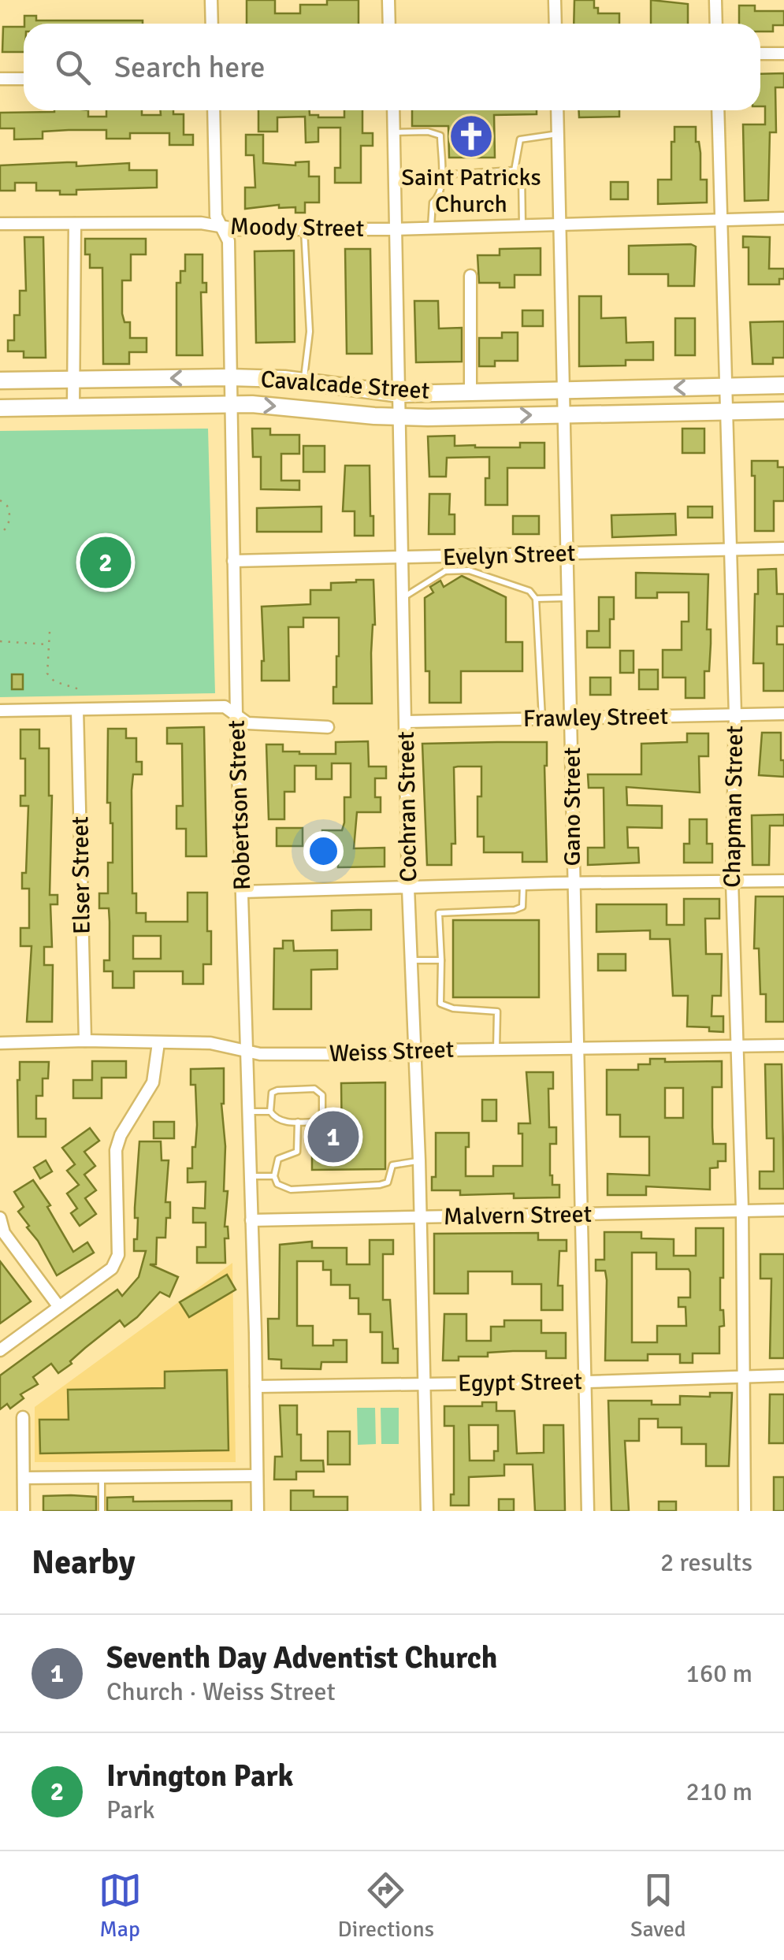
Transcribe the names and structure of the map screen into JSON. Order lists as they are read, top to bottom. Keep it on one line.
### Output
{"streets":{"main road":["Cavalcade Street"],"street":["Moody Street","Evelyn Street","Frawley Street","Robertson Street","Cochran Street","Gano Street","Chapman Street","Elser Street","Weiss Street","Malvern Street","Egypt Street"]},"crossings":[["Moody Street","Robertson Street"],["Moody Street","Cochran Street"],["Moody Street","Gano Street"],["Moody Street","Chapman Street"],["Cavalcade Street","Robertson Street"],["Cavalcade Street","Cochran Street"],["Cavalcade Street","Gano Street"],["Cavalcade Street","Chapman Street"],["Evelyn Street","Robertson Street"],["Evelyn Street","Cochran Street"],["Evelyn Street","Gano Street"],["Evelyn Street","Chapman Street"],["Frawley Street","Cochran Street"],["Frawley Street","Gano Street"],["Frawley Street","Chapman Street"],["Robertson Street","Weiss Street"],["Robertson Street","Malvern Street"],["Robertson Street","Egypt Street"],["Cochran Street","Weiss Street"],["Cochran Street","Malvern Street"],["Cochran Street","Egypt Street"],["Gano Street","Weiss Street"],["Gano Street","Malvern Street"],["Gano Street","Egypt Street"],["Chapman Street","Weiss Street"],["Chapman Street","Malvern Street"],["Chapman Street","Egypt Street"],["Elser Street","Weiss Street"]],"places":{"church":["Saint Patricks Church"]},"page":{"search":"Search here","pins":["2","1"],"heading":["Nearby","2 results"],"list":[{"mark":"1","name":"Seventh Day Adventist Church","note":"Church · Weiss Street","value":"160 m"},{"mark":"2","name":"Irvington Park","note":"Park","value":"210 m"}],"nav":["Map","Directions","Saved"]}}
